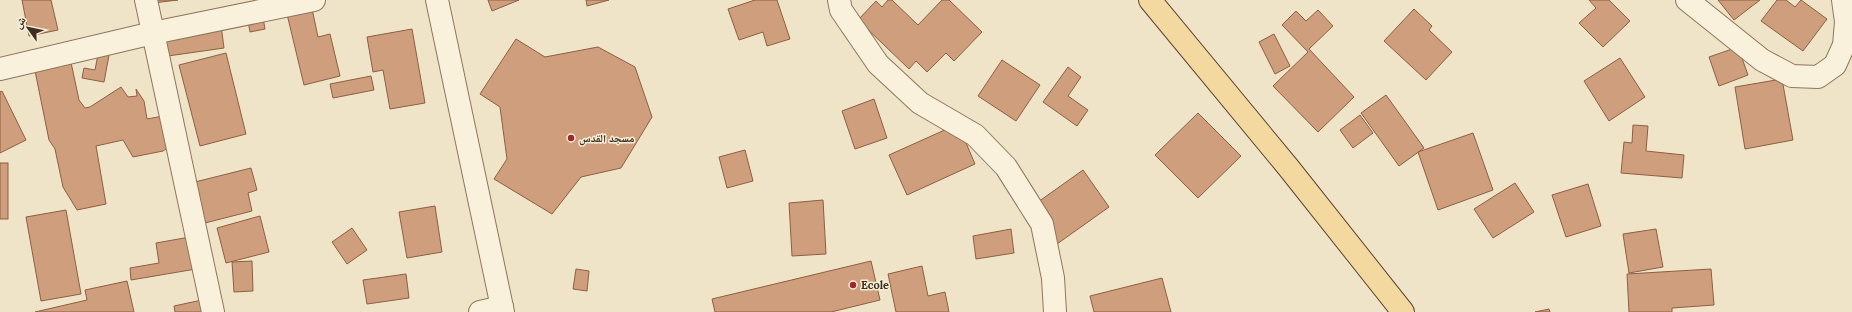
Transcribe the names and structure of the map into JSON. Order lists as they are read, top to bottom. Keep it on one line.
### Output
{"places":["مسجد القدس","Ecole"],"north":"top left"}
